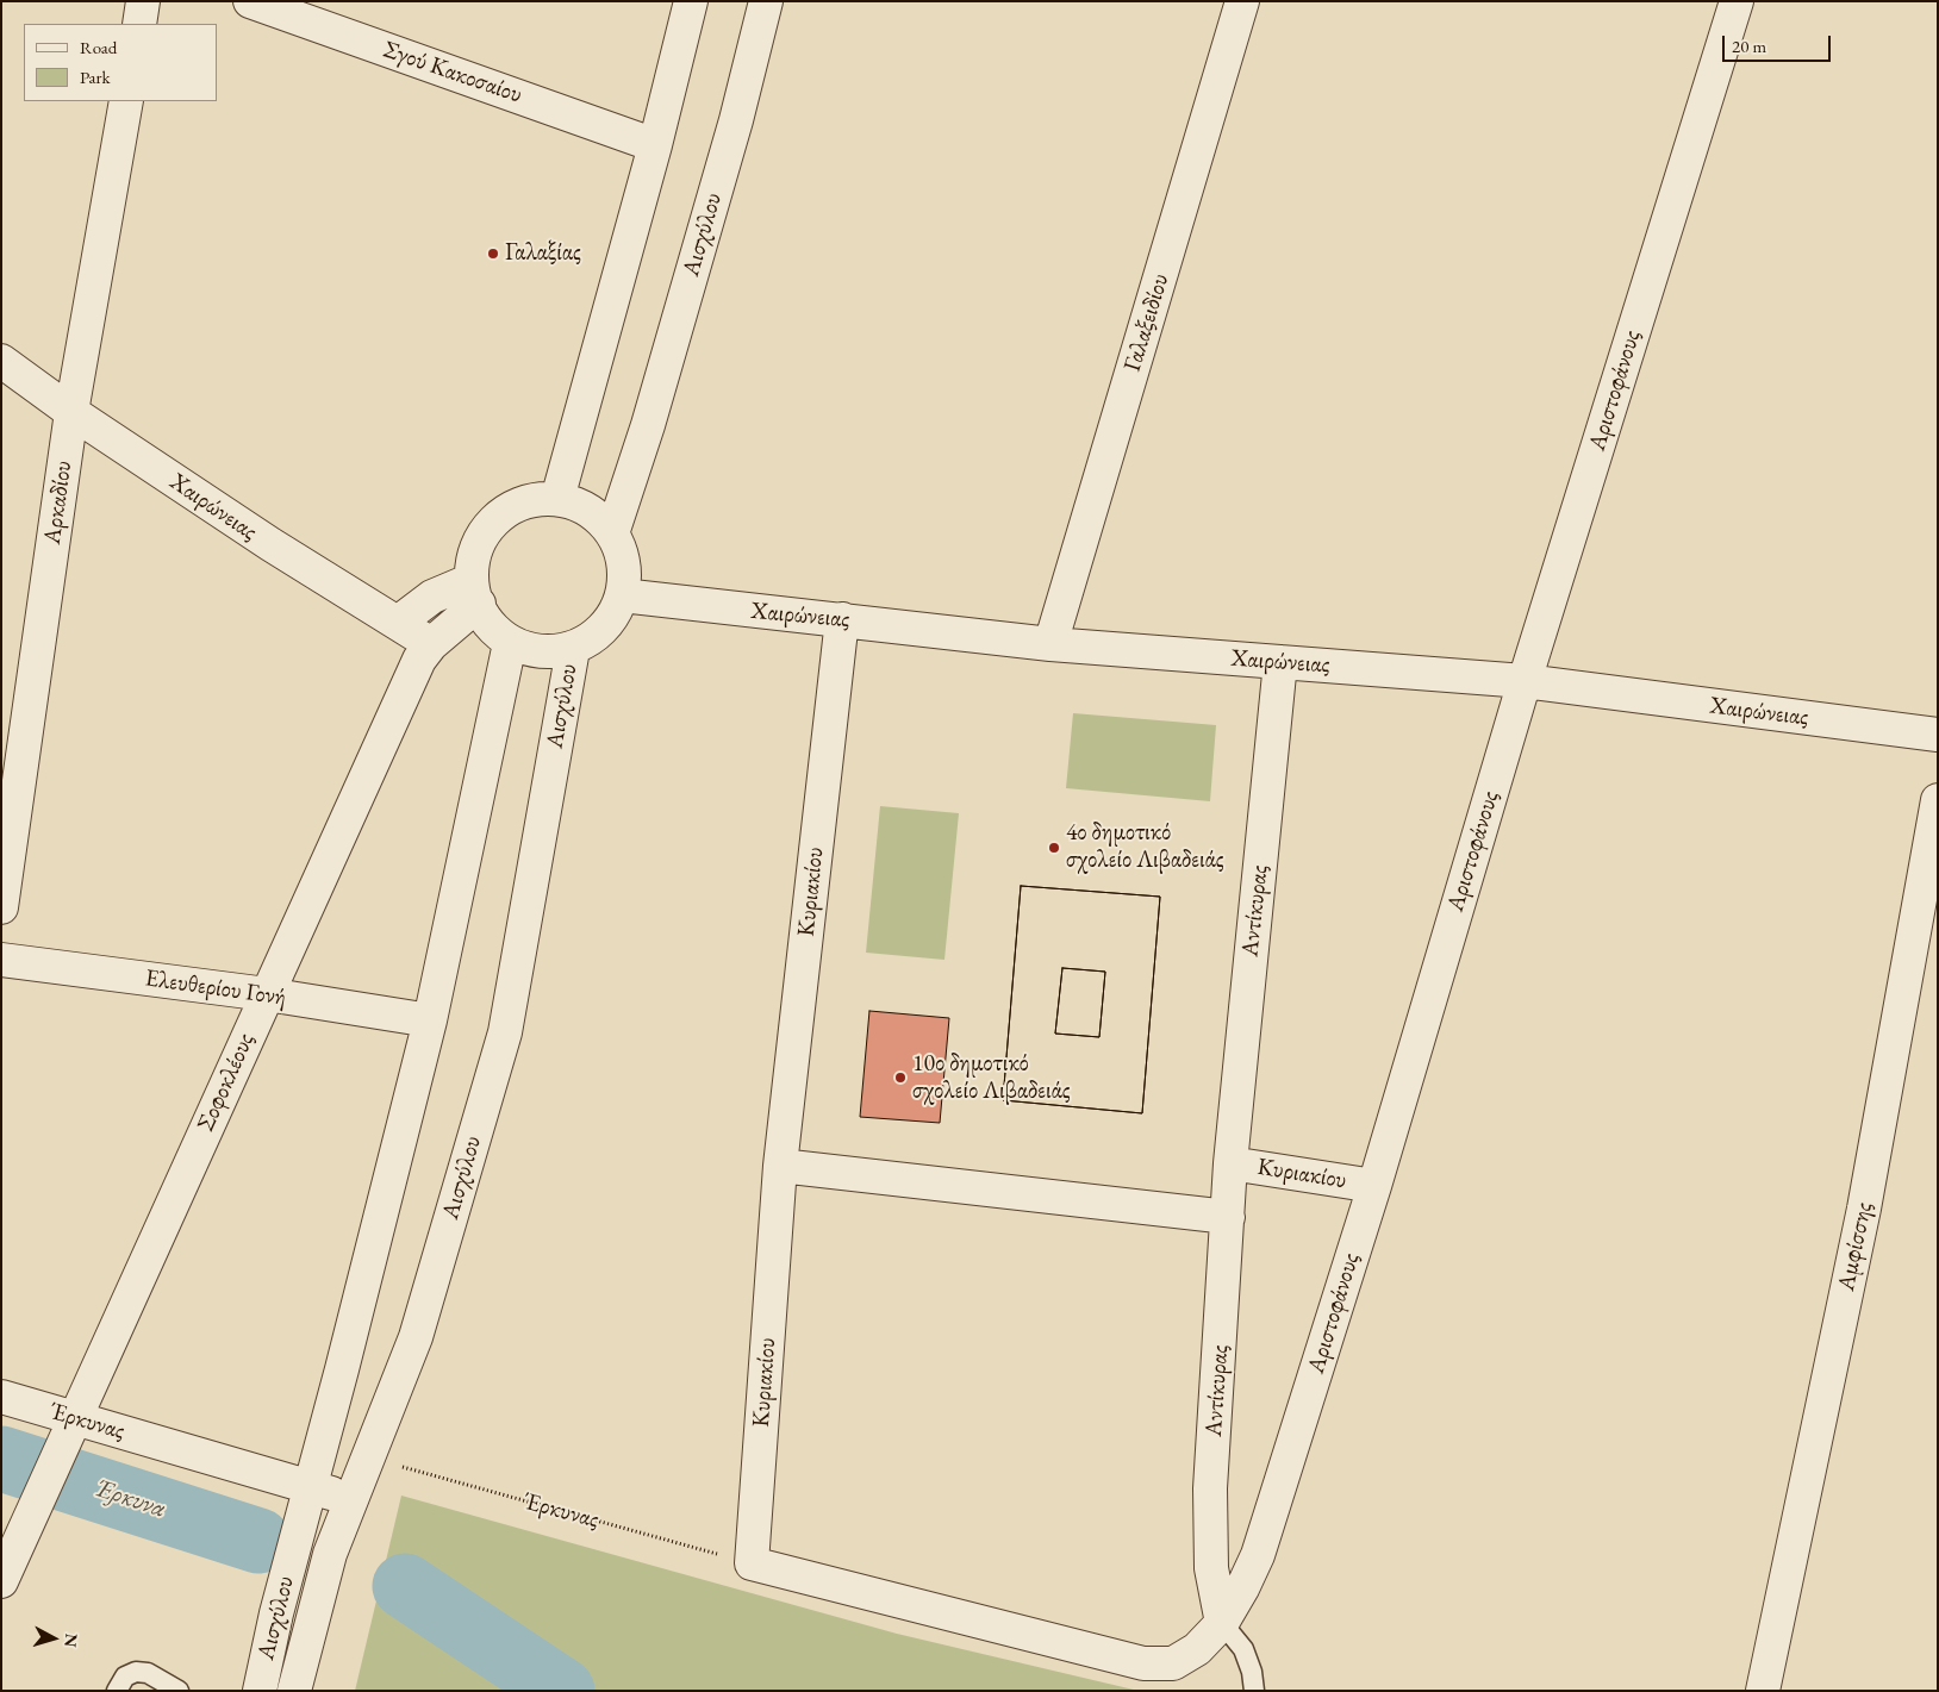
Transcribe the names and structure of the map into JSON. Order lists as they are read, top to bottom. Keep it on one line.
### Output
{"streets":{"street":["Σγού Κακοσαίου","Αισχύλου","Γαλαξειδίου","Αριστοφάνους","Αρκαδίου","Χαιρώνειας","Κυριακίου","Αντίκυρας","Ελευθερίου Γονή","Σοφοκλέους","Αμφίσσης","Έρκυνας"]},"crossings":[["Αισχύλου","Χαιρώνειας"],["Αισχύλου","Ελευθερίου Γονή"],["Αισχύλου","Σοφοκλέους"],["Αισχύλου","Έρκυνας"],["Γαλαξειδίου","Χαιρώνειας"],["Αριστοφάνους","Χαιρώνειας"],["Αριστοφάνους","Κυριακίου"],["Αριστοφάνους","Αντίκυρας"],["Αρκαδίου","Χαιρώνειας"],["Χαιρώνειας","Κυριακίου"],["Χαιρώνειας","Αντίκυρας"],["Χαιρώνειας","Σοφοκλέους"],["Κυριακίου","Αντίκυρας"],["Κυριακίου","Έρκυνας"],["Ελευθερίου Γονή","Σοφοκλέους"],["Σοφοκλέους","Έρκυνας"]],"water":["Έρκυνα"],"places":["Γαλαξίας","4ο δημοτικό σχολείο Λιβαδειάς","10ο δημοτικό σχολείο Λιβαδειάς"],"legend":["Road","Park"],"scale_bar":"20 m","north":"right"}
